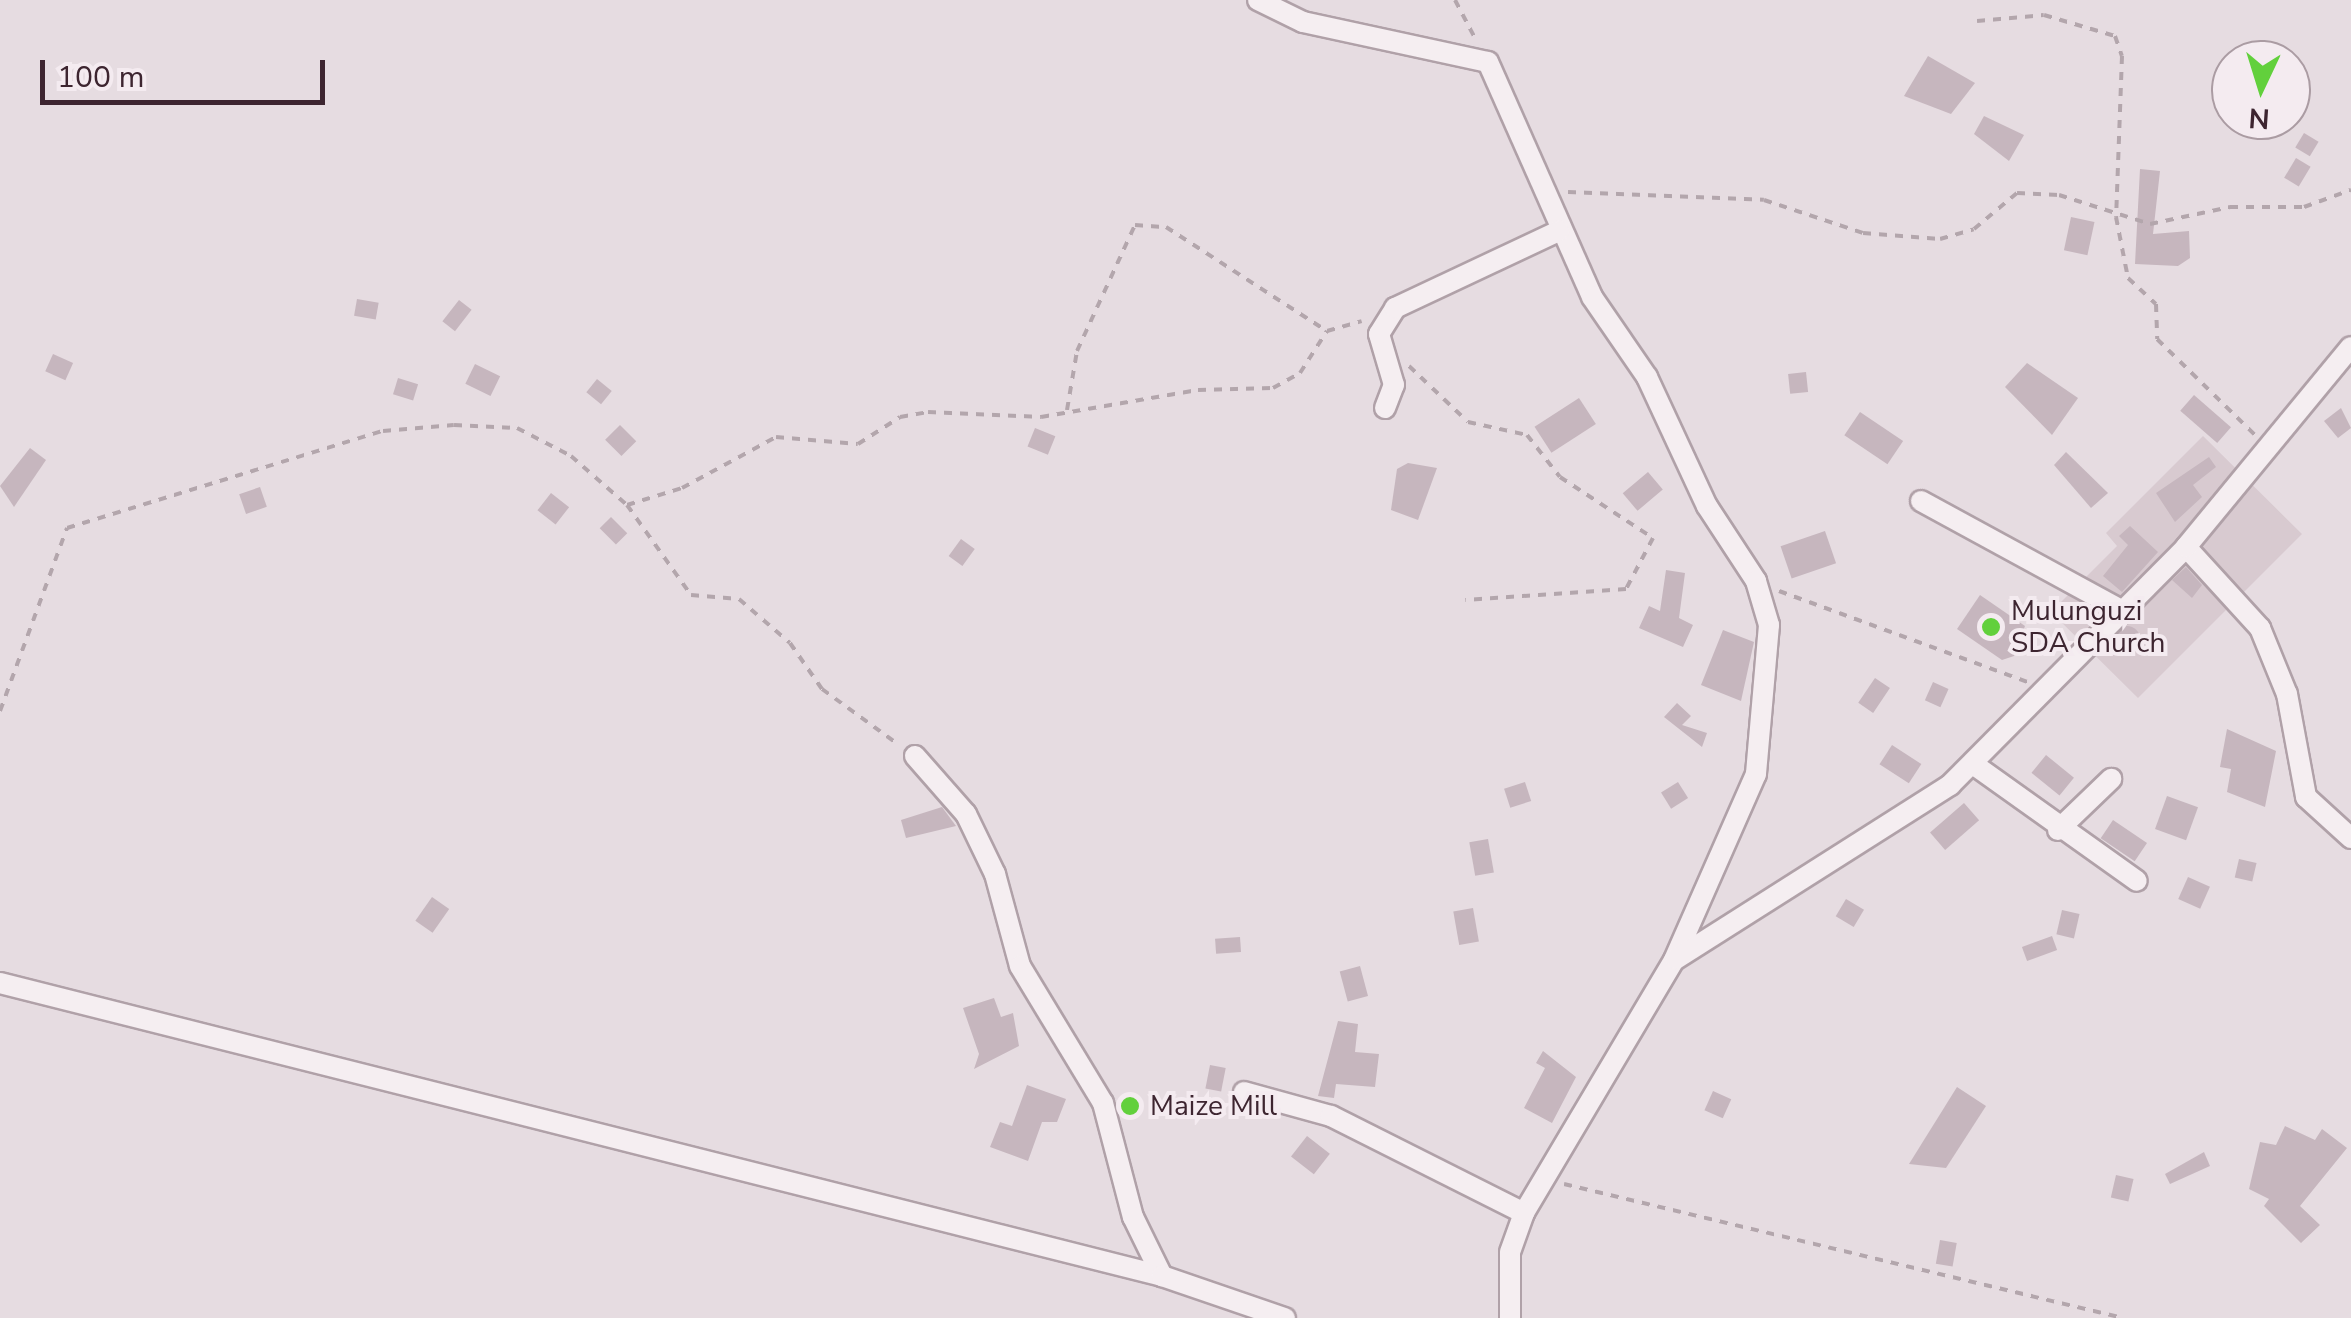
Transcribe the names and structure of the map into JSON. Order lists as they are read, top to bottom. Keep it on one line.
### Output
{"places":["Mulunguzi SDA Church","Maize Mill"],"scale_bar":"100 m","north":"bottom"}
